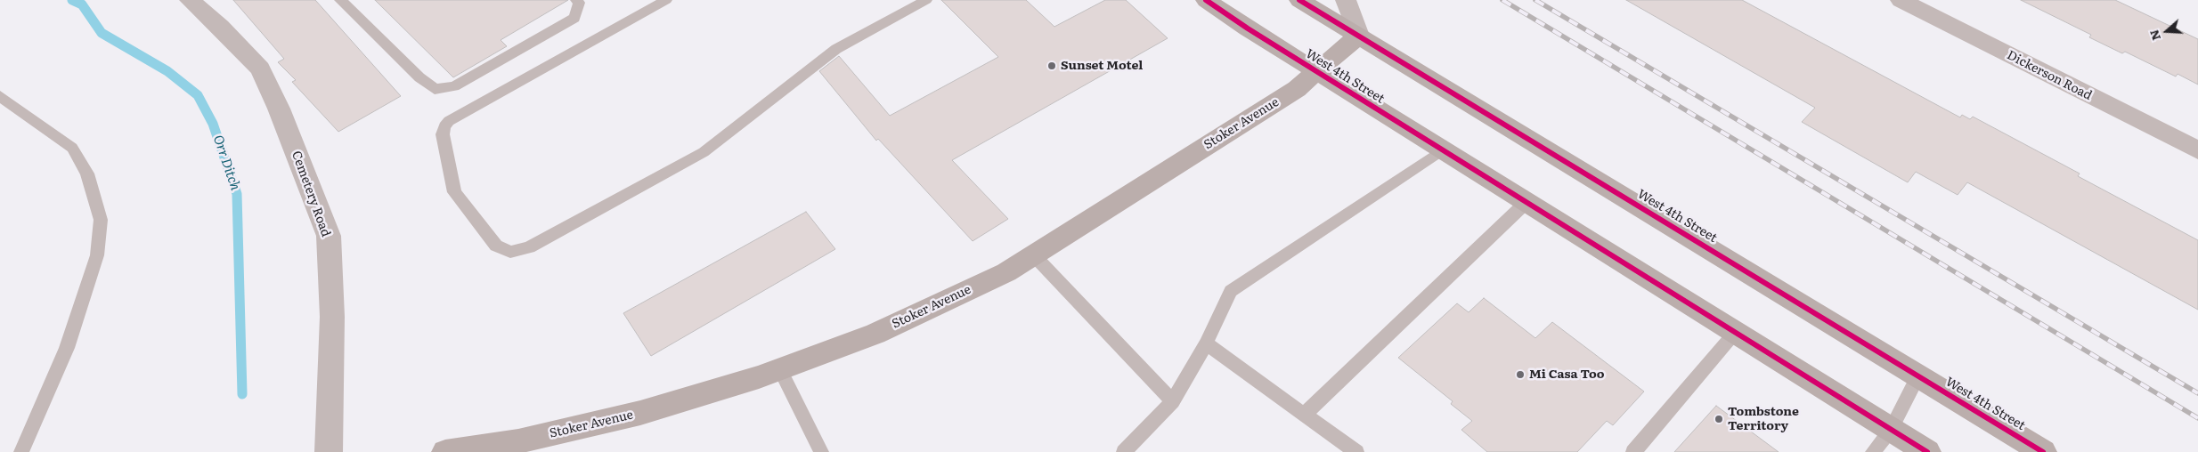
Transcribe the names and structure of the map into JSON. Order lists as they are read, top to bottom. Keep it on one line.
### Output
{"streets":{"main road":["West 4th Street","Stoker Avenue"],"street":["Dickerson Road","Cemetery Road"]},"crossings":[["West 4th Street","Stoker Avenue"]],"water":["Orr Ditch"],"places":["Sunset Motel","Mi Casa Too","Tombstone Territory"],"north":"left"}
